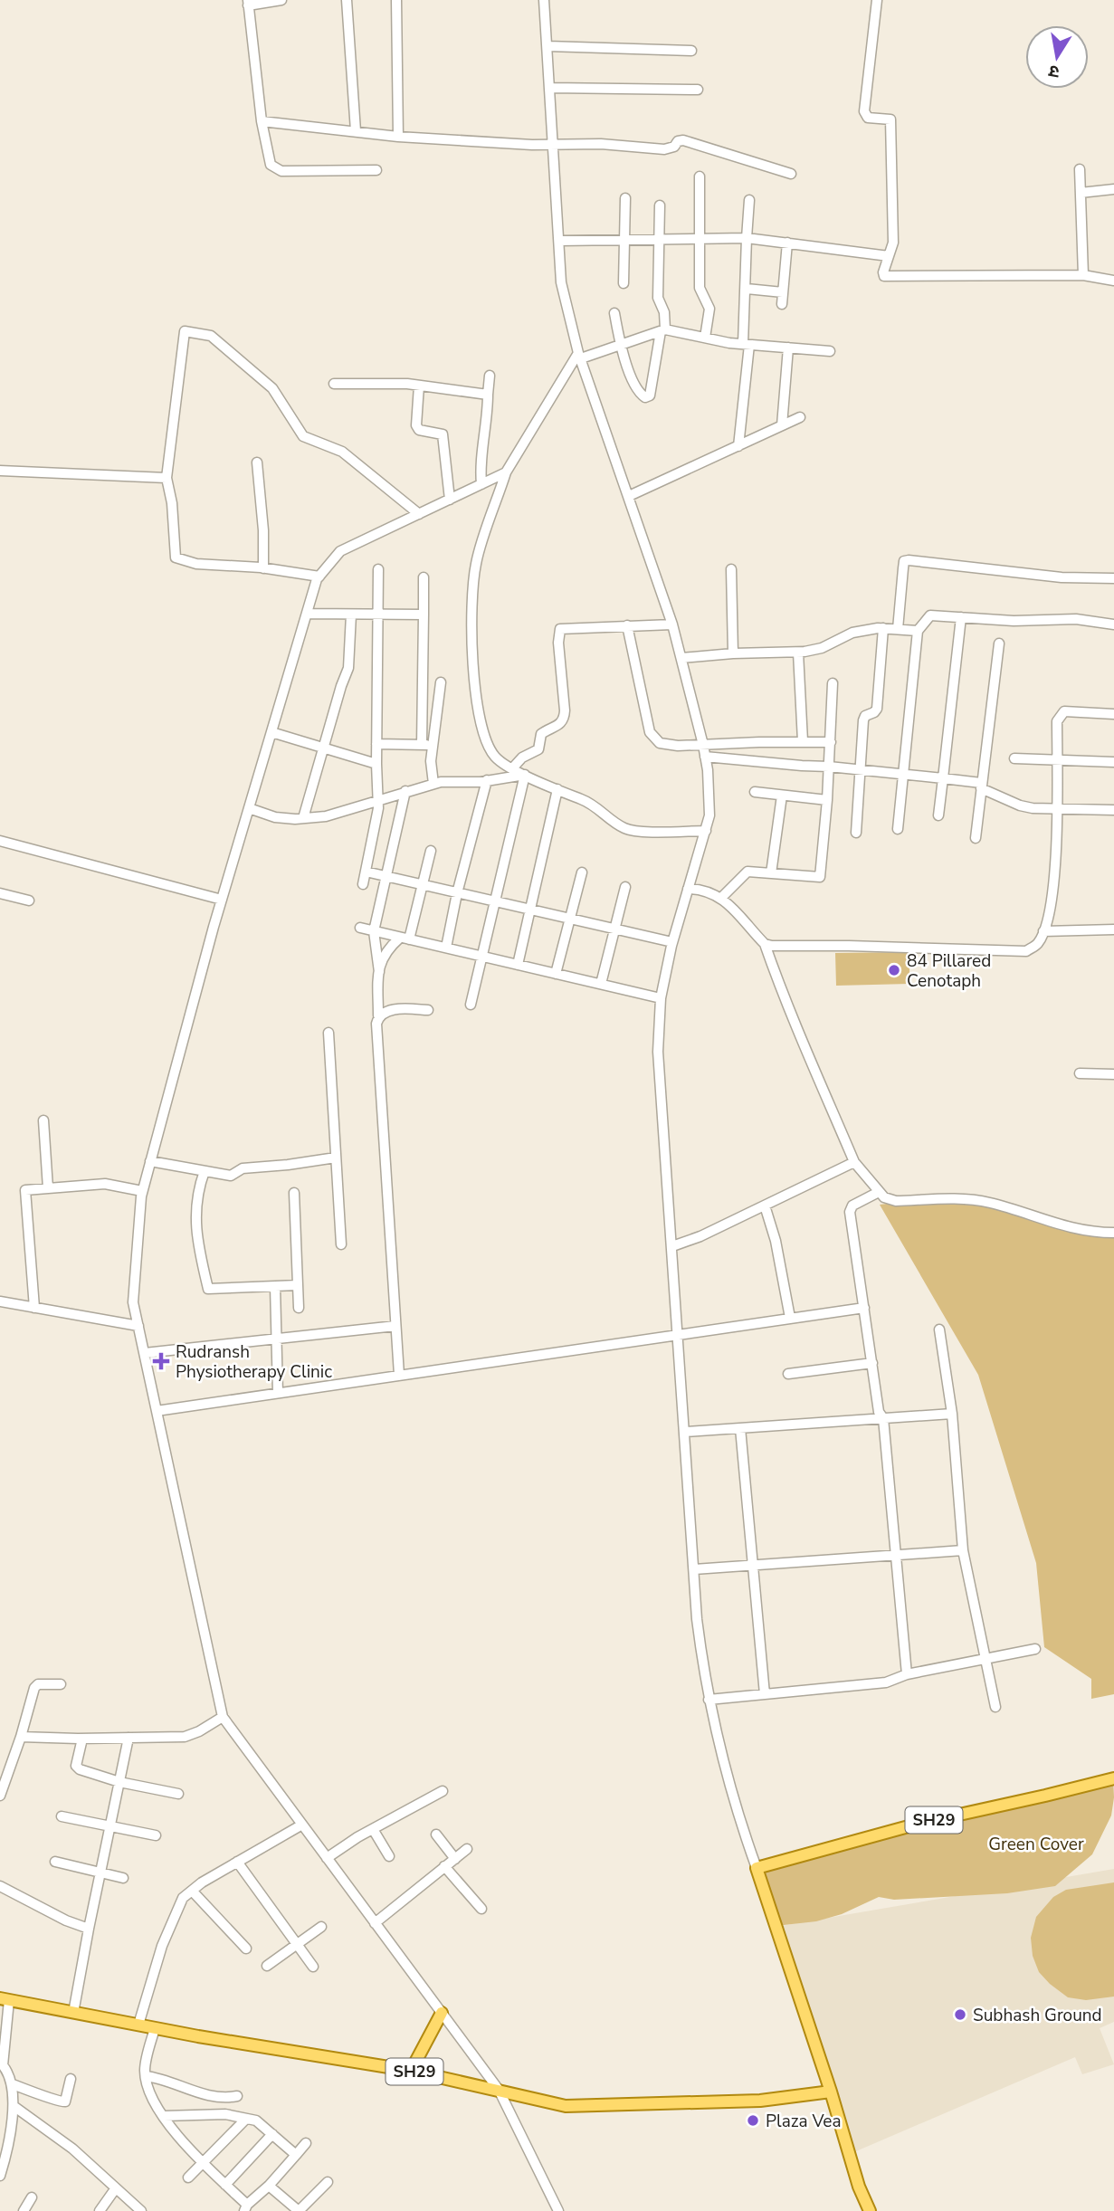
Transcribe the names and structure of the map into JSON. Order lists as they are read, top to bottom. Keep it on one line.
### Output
{"streets":{"main road":["SH29"]},"parks":["Green Cover"],"places":{"other":["84 Pillared Cenotaph","Subhash Ground","Plaza Vea"],"health":["Rudransh Physiotherapy Clinic"]},"north":"bottom"}
